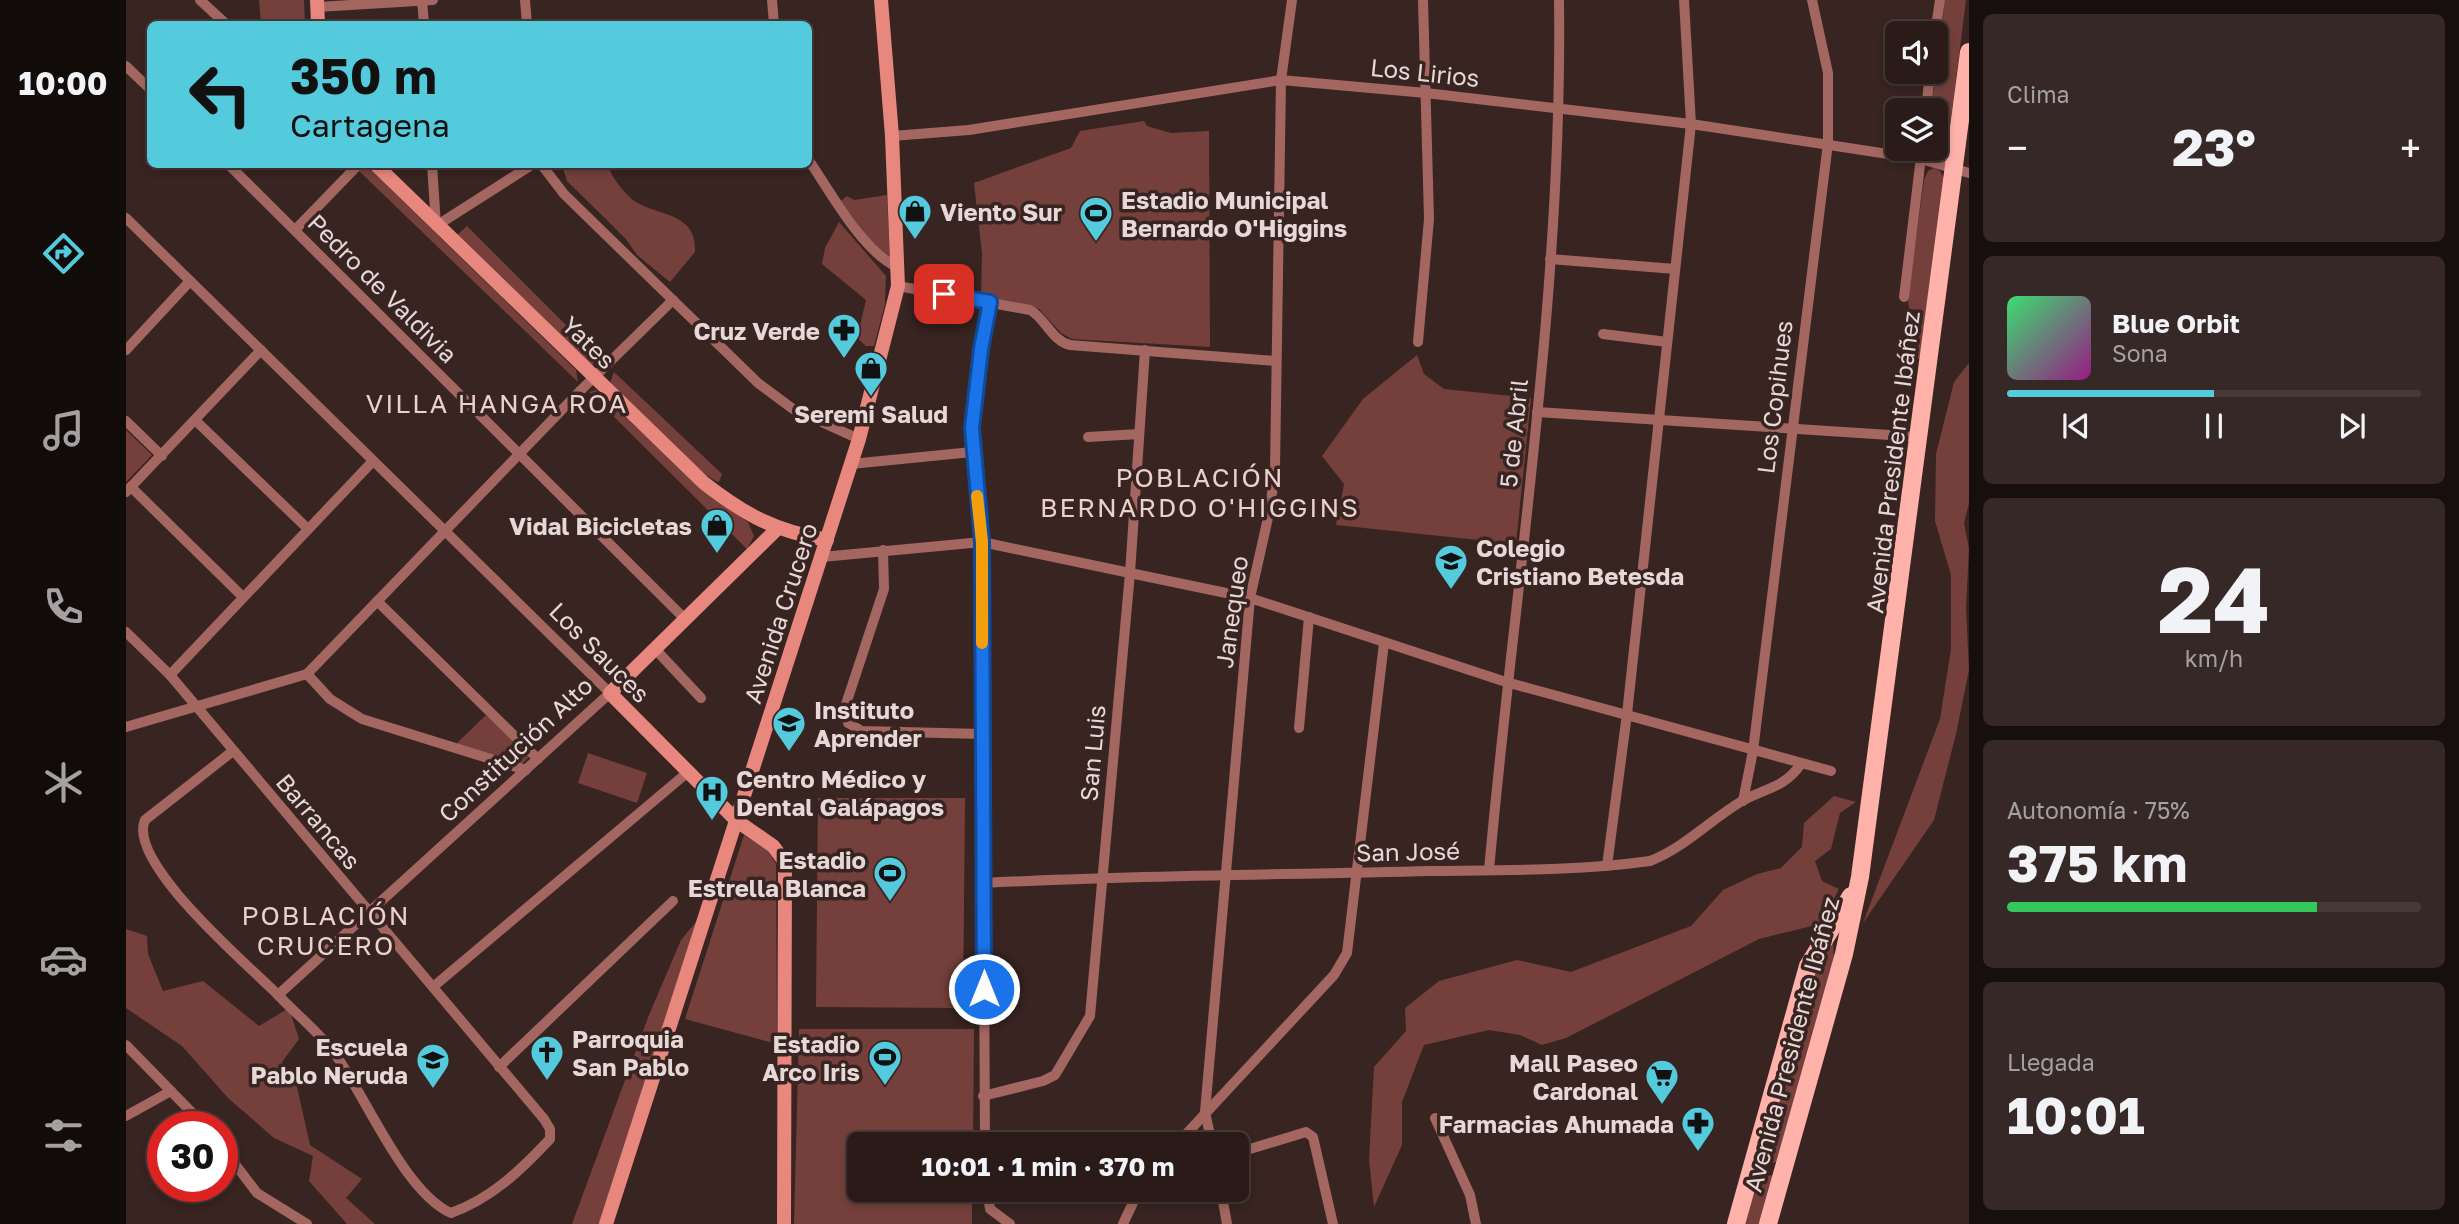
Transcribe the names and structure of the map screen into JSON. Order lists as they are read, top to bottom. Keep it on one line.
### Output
{"streets":{"main road":["Yates","Avenida Presidente Ibáñez","Avenida Crucero","Los Sauces","Constitución Alto"],"street":["Los Lirios","Pedro de Valdivia","Los Copihues","5 de Abril","Janequeo","San Luis","Barrancas","San José"]},"crossings":[["Los Lirios","Los Copihues"],["Los Lirios","5 de Abril"],["Los Lirios","Avenida Presidente Ibáñez"],["Los Lirios","Janequeo"],["Los Lirios","Avenida Crucero"],["Pedro de Valdivia","Constitución Alto"],["Yates","Avenida Crucero"],["Yates","Constitución Alto"],["Los Copihues","San José"],["5 de Abril","San José"],["Janequeo","San José"],["Avenida Crucero","Los Sauces"],["Los Sauces","Constitución Alto"],["Constitución Alto","Barrancas"],["San Luis","San José"]],"districts":["VILLA HANGA ROA","POBLACIÓN BERNARDO O'HIGGINS","POBLACIÓN CRUCERO"],"places":{"shop":["Viento Sur","Seremi Salud","Vidal Bicicletas"],"sports":["Estadio Municipal Bernardo O'Higgins","Estadio Estrella Blanca","Estadio Arco Iris"],"pharmacy":["Cruz Verde","Farmacias Ahumada"],"school or university":["Colegio Cristiano Betesda","Instituto Aprender","Escuela Pablo Neruda"],"hospital":["Centro Médico y Dental Galápagos"],"church":["Parroquia San Pablo"],"supermarket":["Mall Paseo Cardonal"]},"page":{"tabs":"10:00","tile":["Clima",["24","km/h"],["Autonomía · 75%","375 km"],["Llegada","10:01"]],"turn":["350 m","Cartagena"],"heat":["−","23°","+"],"song":["Blue Orbit","Sona"],"limit":"30","trip":"10:01 · 1 min · 370 m"}}
